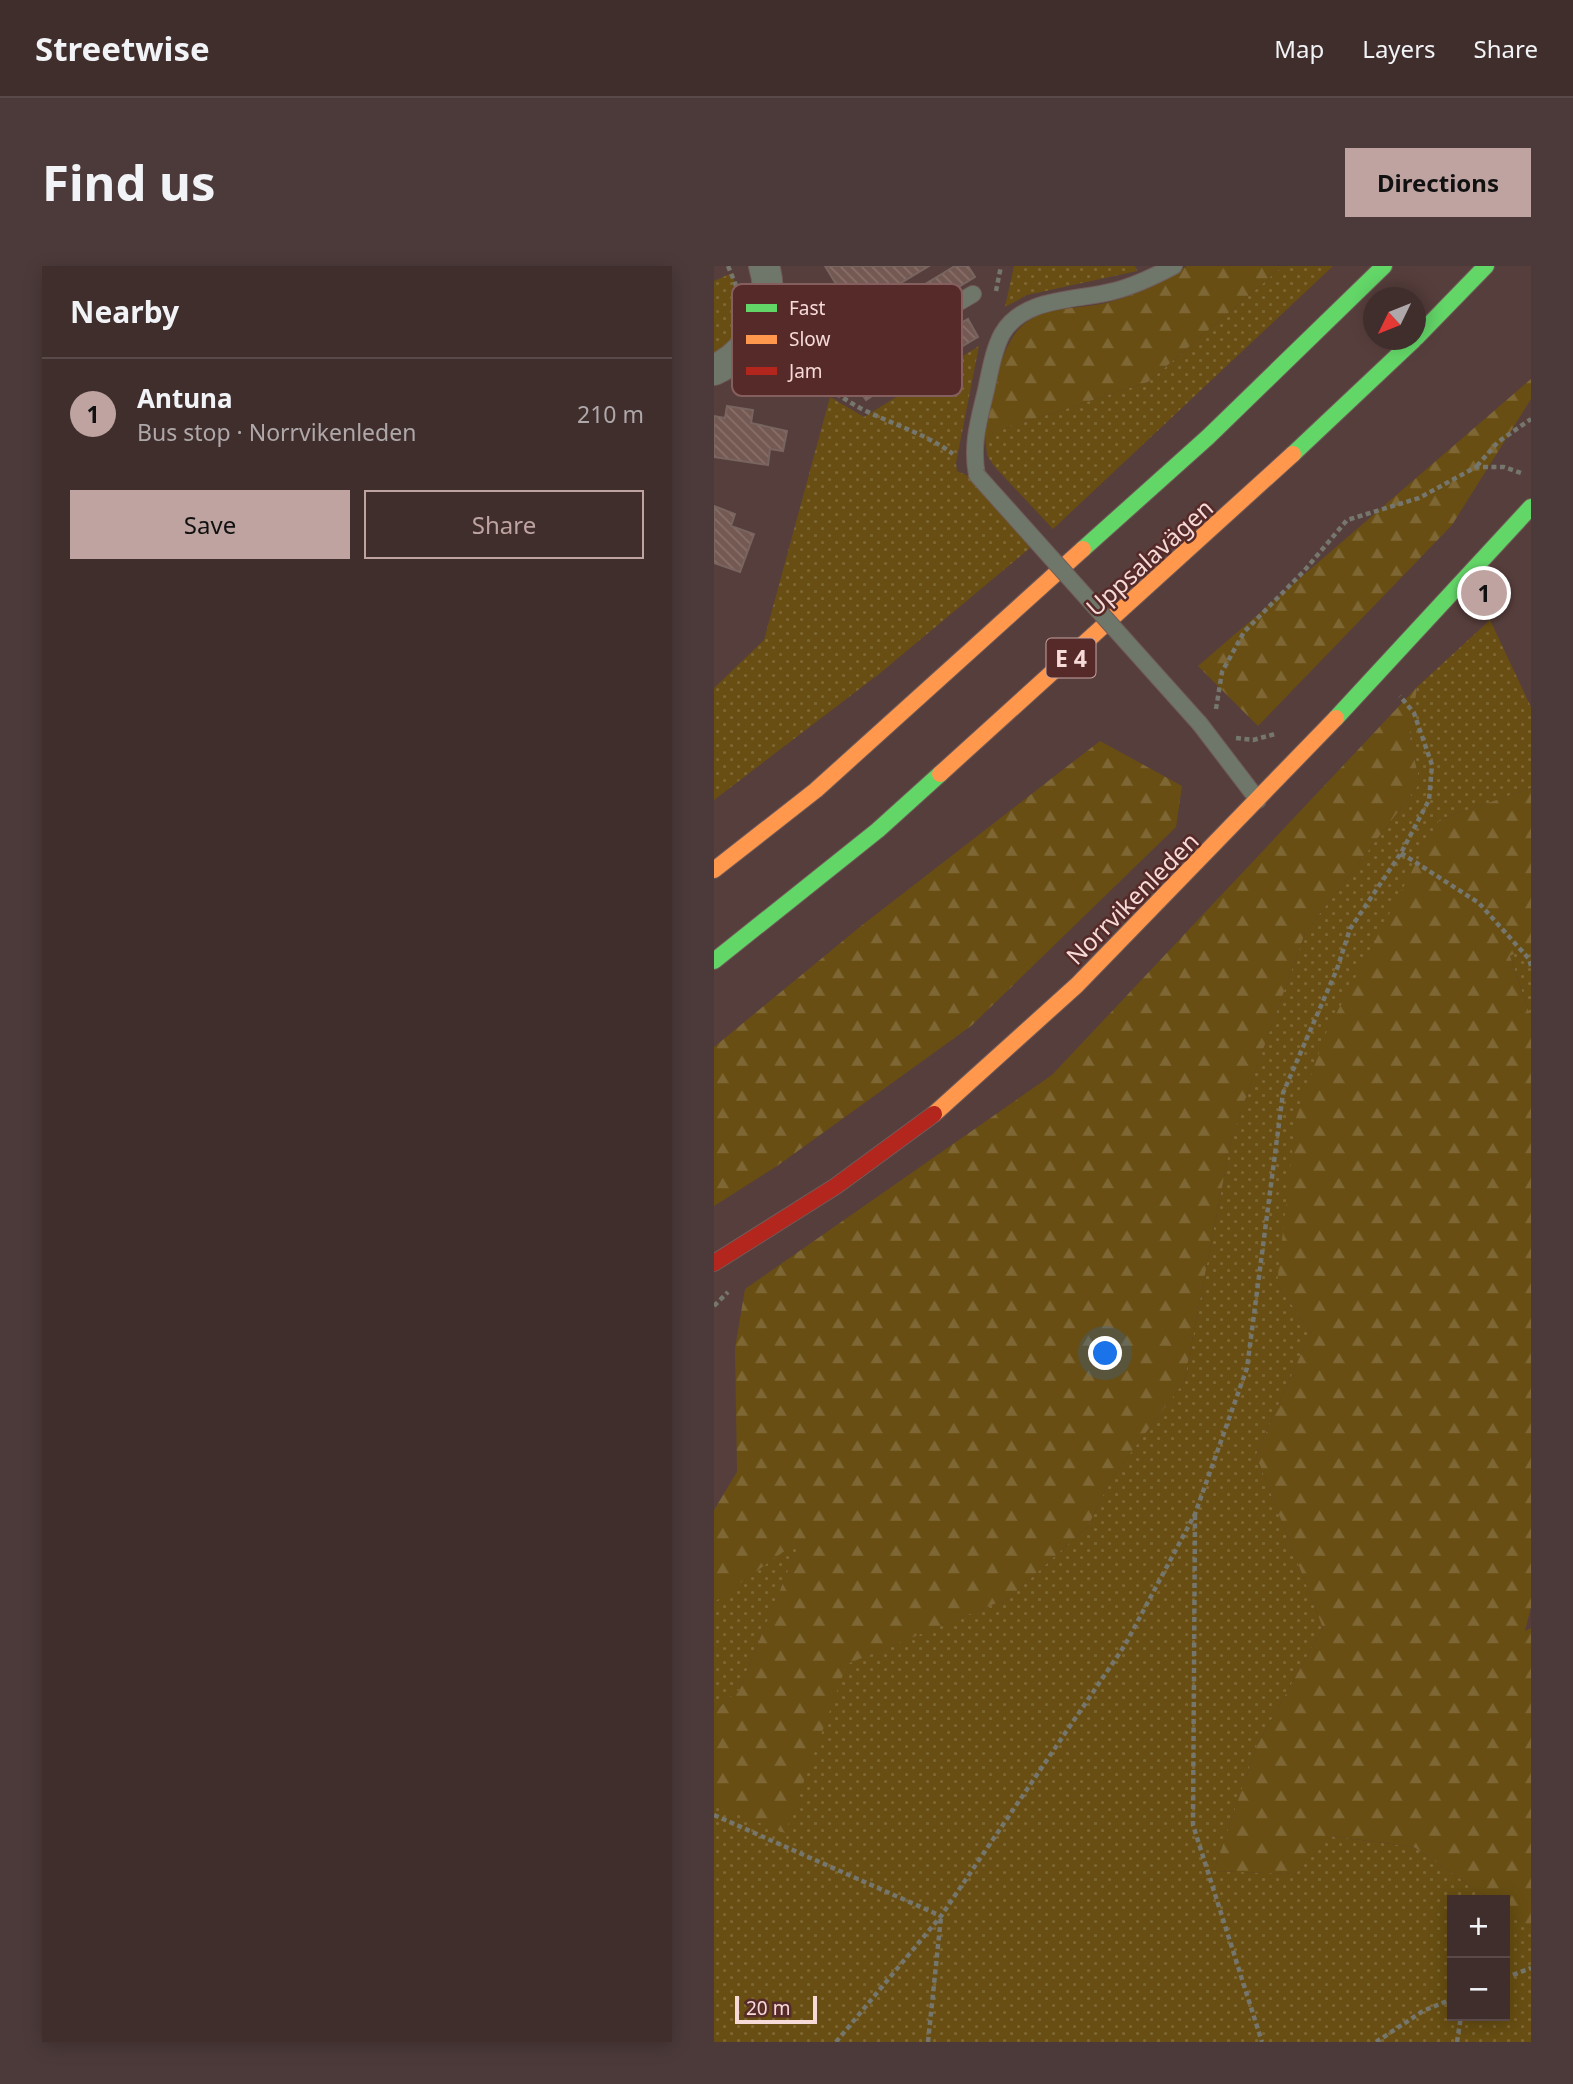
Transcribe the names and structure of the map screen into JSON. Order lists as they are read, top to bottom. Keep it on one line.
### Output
{"streets":{"main road":["Uppsalavägen","E 4","Norrvikenleden"]},"legend":["Fast","Slow","Jam"],"scale_bar":"20 m","north":"bottom left","page":{"header":"Streetwise","nav":["Map","Layers","Share"],"buttons":["Directions",["Save","Share"]],"title":"Find us","heading":"Nearby","list":[{"mark":"1","name":"Antuna","note":"Bus stop · Norrvikenleden","value":"210 m"}],"pins":"1","map_buttons":["+","−"],"scale":"20 m"}}
